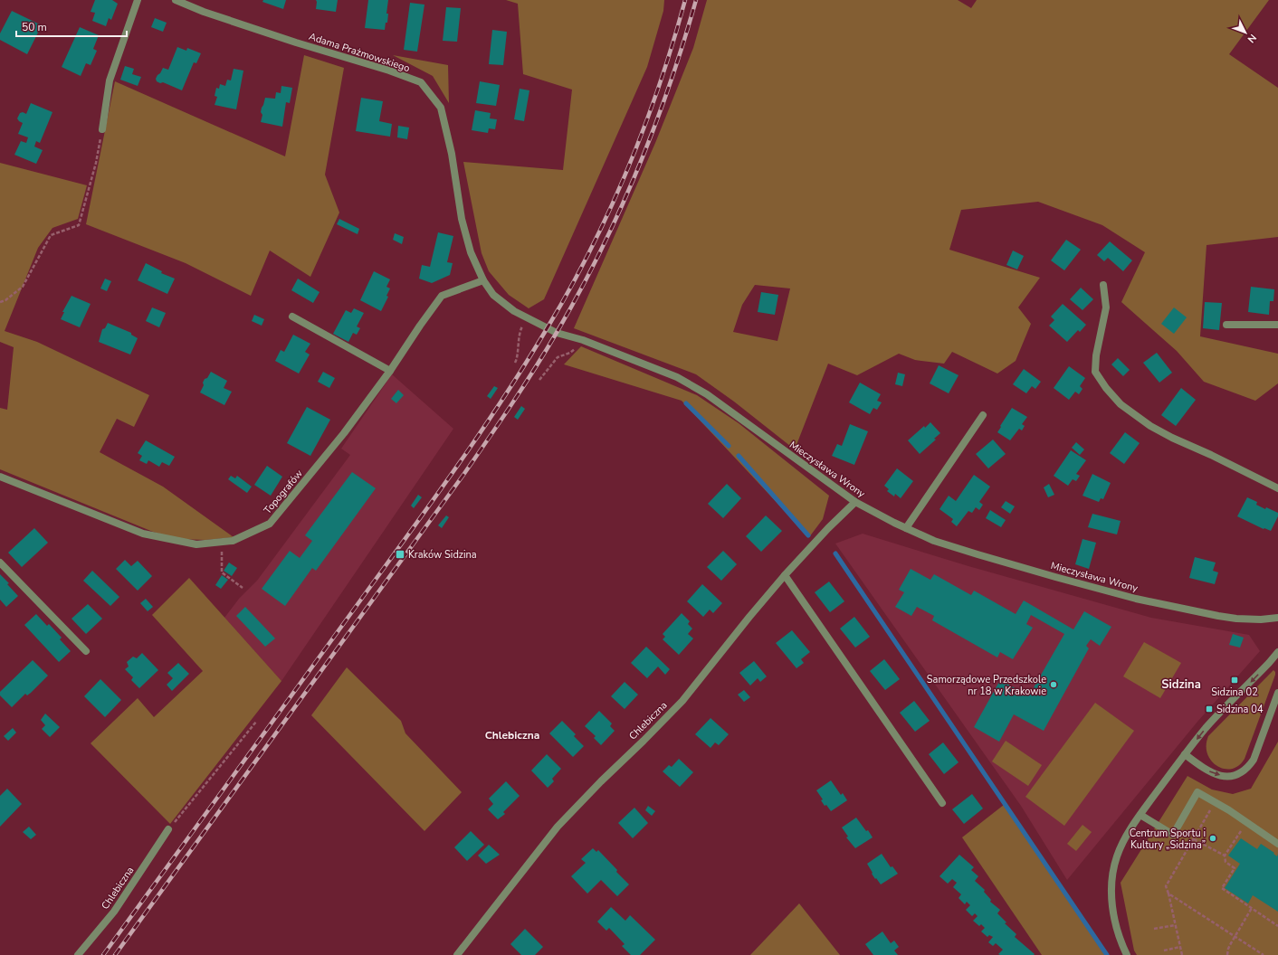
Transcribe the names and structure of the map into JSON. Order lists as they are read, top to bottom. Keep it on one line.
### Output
{"streets":{"street":["Adama Prażmowskiego","Mieczysława Wrony","Topografów","Chlebiczna"]},"crossings":[["Adama Prażmowskiego","Mieczysława Wrony"],["Adama Prażmowskiego","Topografów"],["Mieczysława Wrony","Topografów"],["Mieczysława Wrony","Chlebiczna"]],"districts":["Sidzina","Chlebiczna"],"places":{"transit":["Kraków Sidzina","Sidzina 02","Sidzina 04"],"other":["Samorządowe Przedszkole nr 18 w Krakowie","Centrum Sportu i Kultury „Sidzina”"]},"scale_bar":"50 m","north":"bottom right"}
